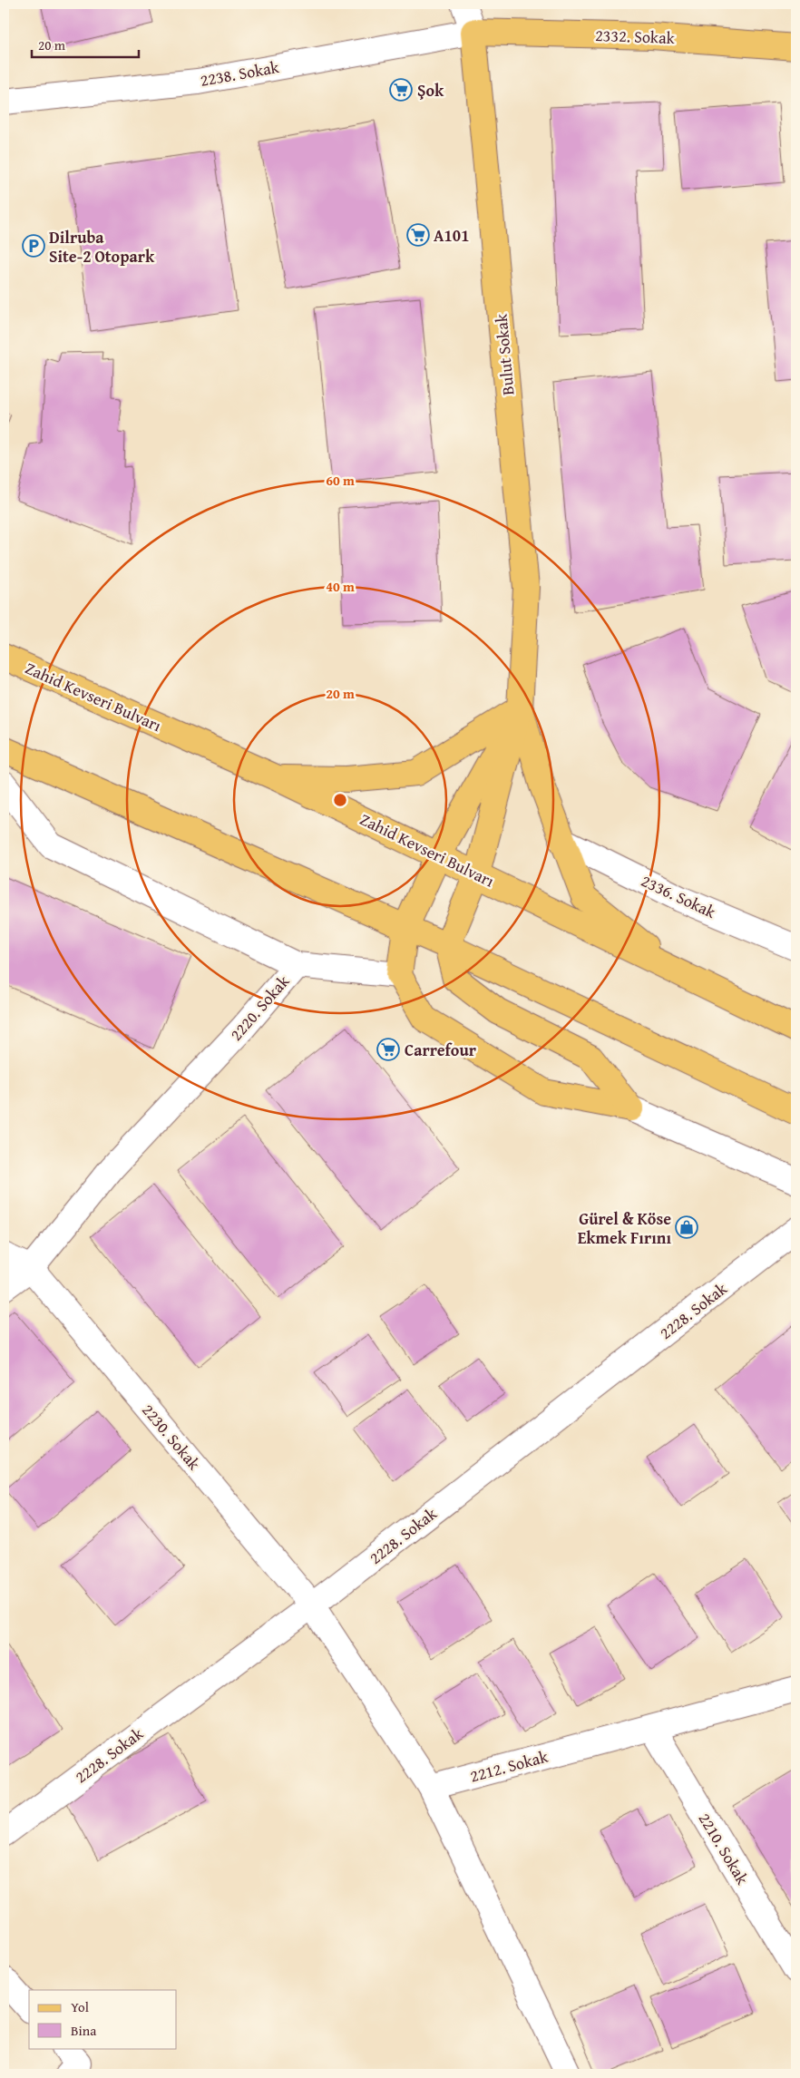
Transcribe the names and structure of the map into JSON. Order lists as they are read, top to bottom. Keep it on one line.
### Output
{"streets":{"main road":["2332. Sokak","Bulut Sokak","Zahid Kevseri Bulvarı"],"street":["2238. Sokak","2336. Sokak","2220. Sokak","2228. Sokak","2230. Sokak","2212. Sokak","2210. Sokak"]},"crossings":[["2332. Sokak","2238. Sokak"],["2332. Sokak","Bulut Sokak"],["2238. Sokak","Bulut Sokak"],["2220. Sokak","2230. Sokak"],["2228. Sokak","2230. Sokak"],["2212. Sokak","2210. Sokak"]],"places":{"supermarket":["Şok","A101","Carrefour"],"parking":["Dilruba Site-2 Otopark"],"shop":["Gürel & Köse Ekmek Fırını"]},"legend":["Yol","Bina"],"scale_bar":"20 m","rings":["60 m","40 m","20 m"]}
